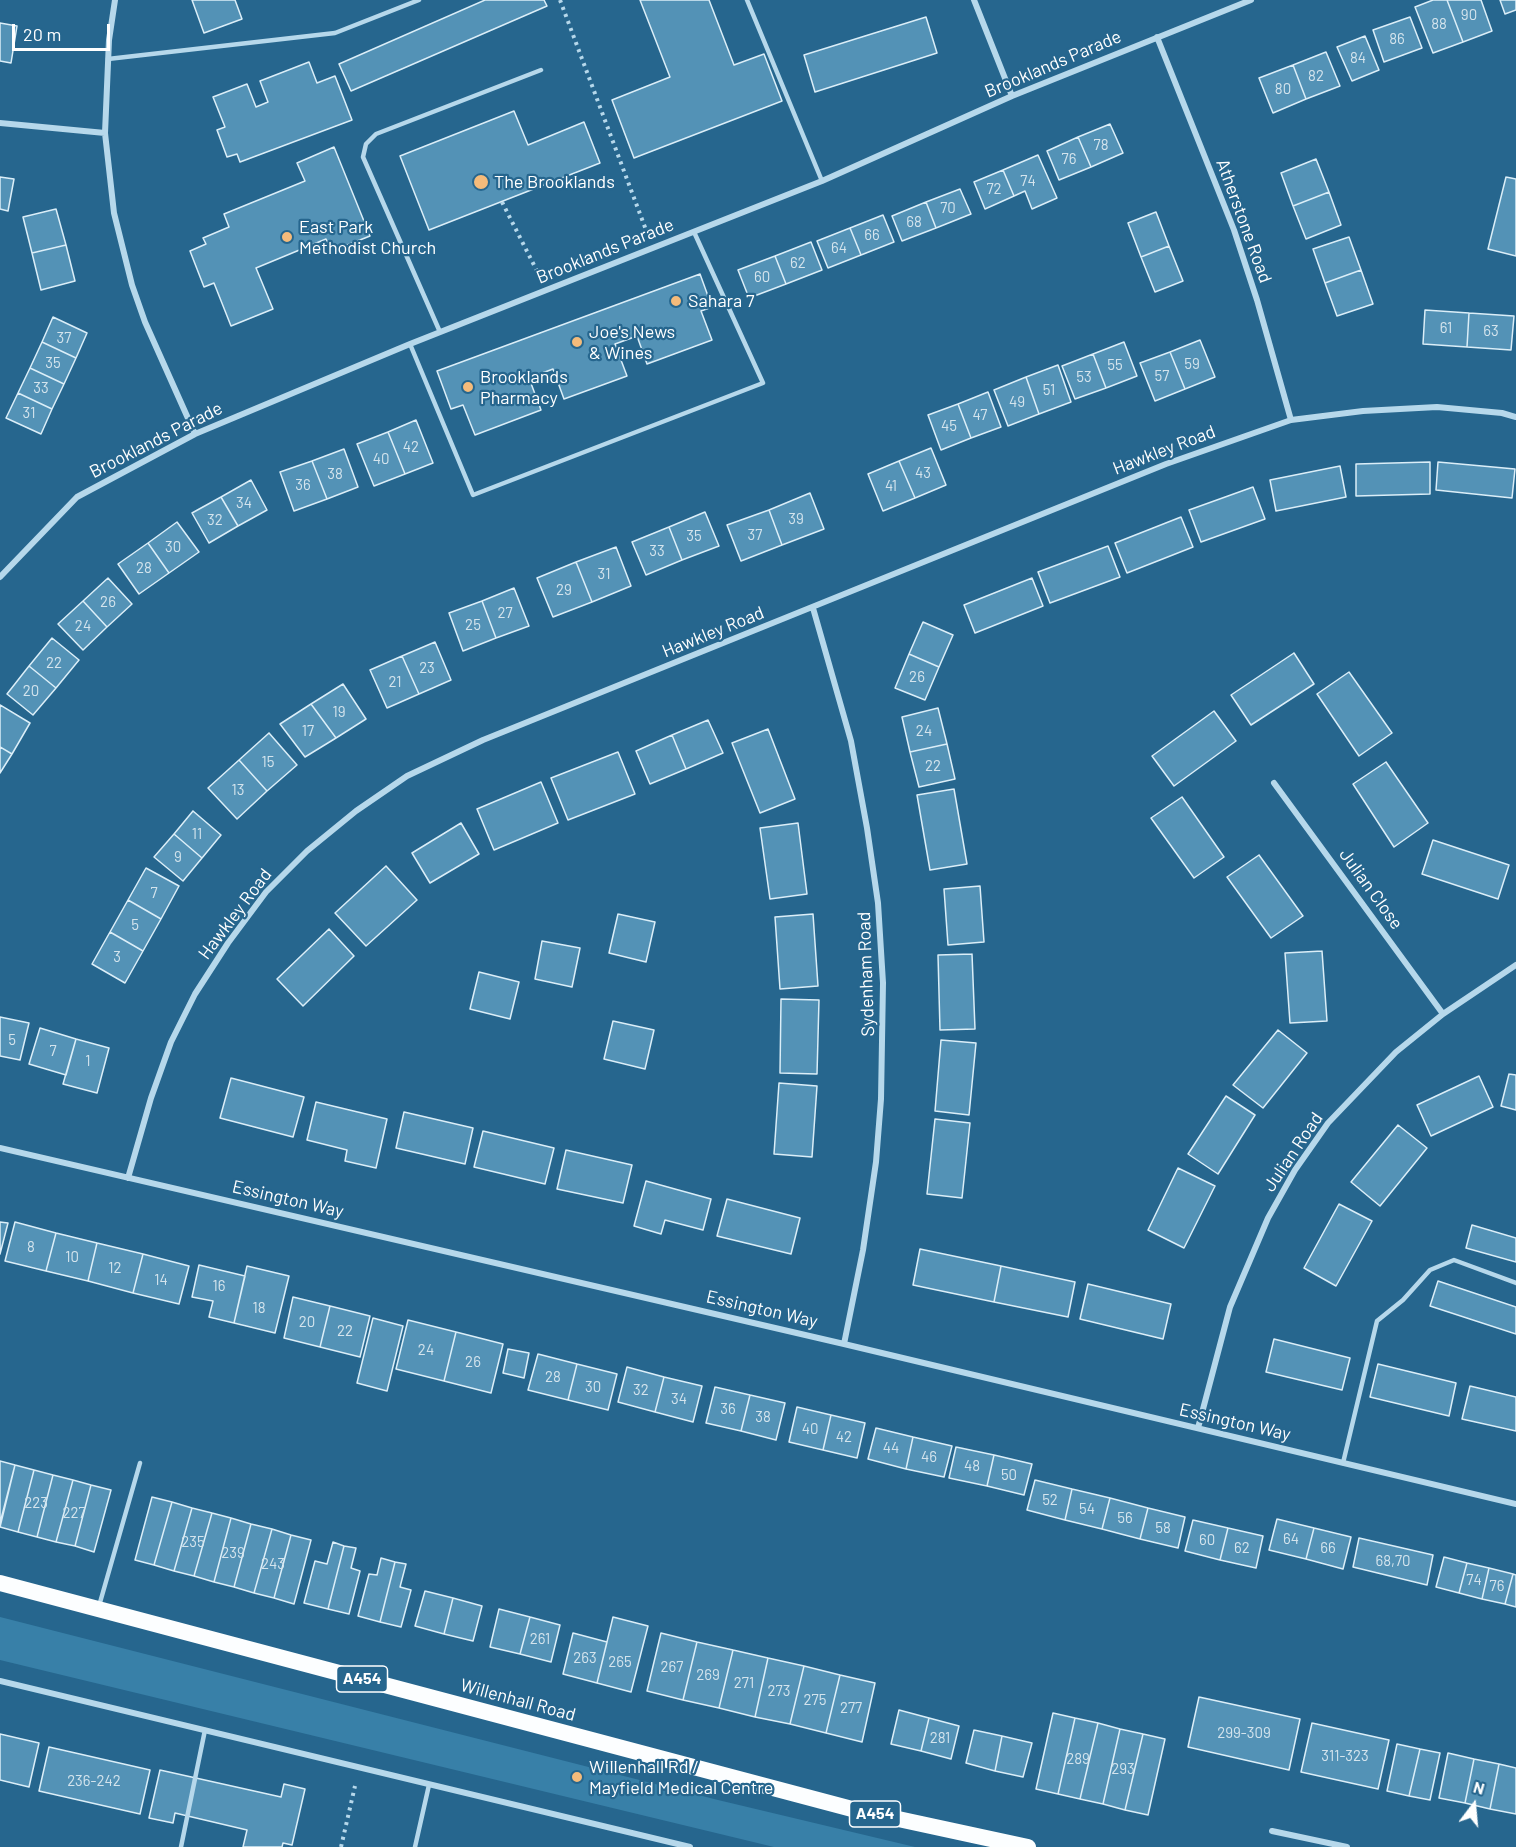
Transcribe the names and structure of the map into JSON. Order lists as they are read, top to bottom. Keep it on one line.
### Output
{"streets":{"highway":["A454","Willenhall Road"],"street":["Brooklands Parade","Atherstone Road","Hawkley Road","Julian Close","Sydenham Road","Julian Road","Essington Way"]},"crossings":[["Brooklands Parade","Atherstone Road"],["Atherstone Road","Hawkley Road"],["Hawkley Road","Sydenham Road"],["Hawkley Road","Essington Way"],["Julian Close","Julian Road"],["Sydenham Road","Essington Way"],["Julian Road","Essington Way"]],"places":["The Brooklands","East Park Methodist Church","Sahara 7","Joe's News & Wines","Brooklands Pharmacy","Willenhall Rd / Mayfield Medical Centre"],"house_numbers":["90","88","86","84","82","80","78","76","74","72","70","68","66","64","62","60","61","63","37","35","59","55","57","53","33","51","49","31","47","45","42","40","43","38","36","41","34","39","32","37","35","30","33","28","31","29","26","27","25","24","22","23","26","21","20","19","17","24","15","22","13","11","9","7","5","3","5","7","1","8","10","12","14","16","18","20","22","24","26","28","30","32","34","36","38","40","42","44","46","48","50","52","223","54","227","56","58","64","60","235","62","66","239","68,70","243","74","76","261","263","265","267","269","271","273","275","277","299-309","281","311-323","289","293","236-242"],"scale_bar":"20 m","north":"top"}
